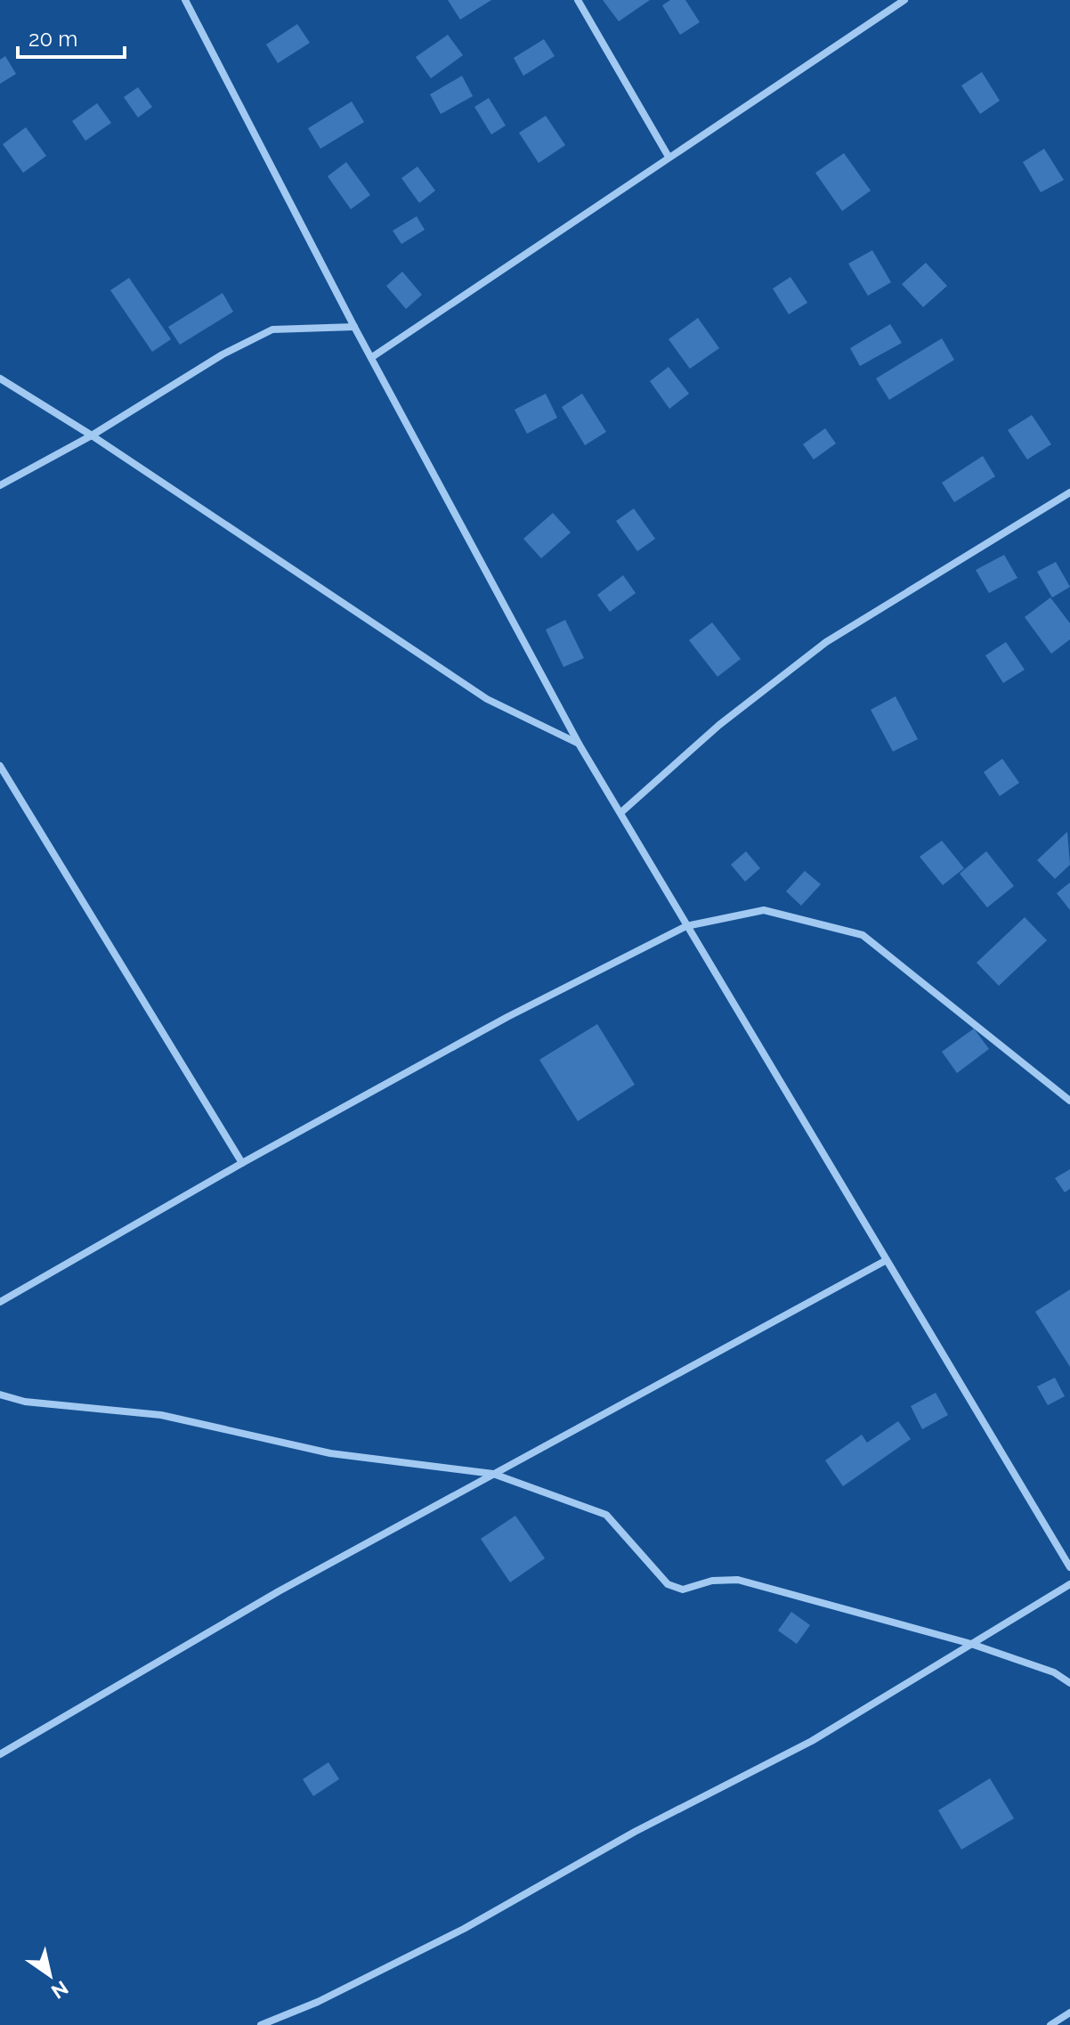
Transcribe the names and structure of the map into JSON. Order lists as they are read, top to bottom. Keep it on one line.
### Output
{"scale_bar":"20 m","north":"bottom right"}
